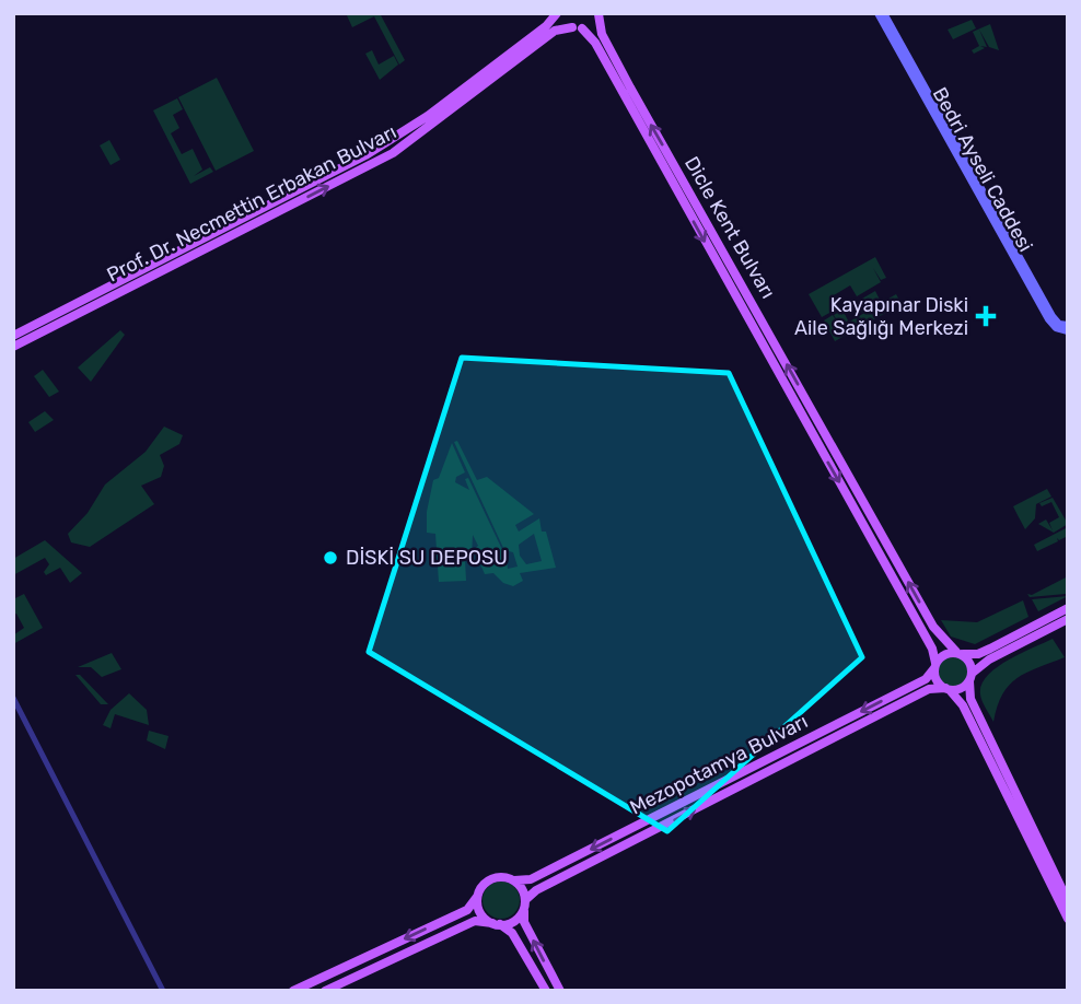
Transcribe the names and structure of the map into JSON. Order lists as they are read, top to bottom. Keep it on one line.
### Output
{"streets":{"main road":["Bedri Ayseli Caddesi","Prof. Dr. Necmettin Erbakan Bulvarı","Dicle Kent Bulvarı","Mezopotamya Bulvarı"]},"crossings":[["Prof. Dr. Necmettin Erbakan Bulvarı","Dicle Kent Bulvarı"],["Dicle Kent Bulvarı","Mezopotamya Bulvarı"]],"places":{"health":["Kayapınar Diski Aile Sağlığı Merkezi"],"other":["DİSKİ SU DEPOSU"]}}
